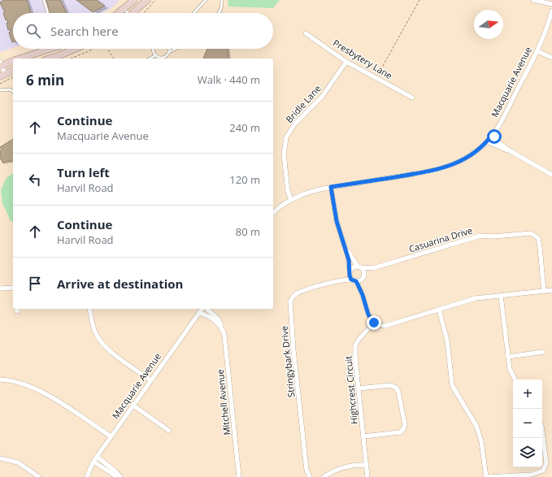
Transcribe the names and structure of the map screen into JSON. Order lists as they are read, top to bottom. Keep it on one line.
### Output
{"streets":{"street":["Presbytery Lane","Macquarie Avenue","Bridle Lane","Casuarina Drive","Stringybark Drive","Highcrest Circuit","Mitchell Avenue"]},"crossings":[["Presbytery Lane","Bridle Lane"],["Macquarie Avenue","Bridle Lane"],["Casuarina Drive","Stringybark Drive"]],"north":"right","page":{"search":"Search here","heading":["6 min","Walk · 440 m"],"list":[["Continue","Macquarie Avenue","240 m"],["Turn left","Harvil Road","120 m"],["Continue","Harvil Road","80 m"],"Arrive at destination"],"map_buttons":["+","−"]}}
